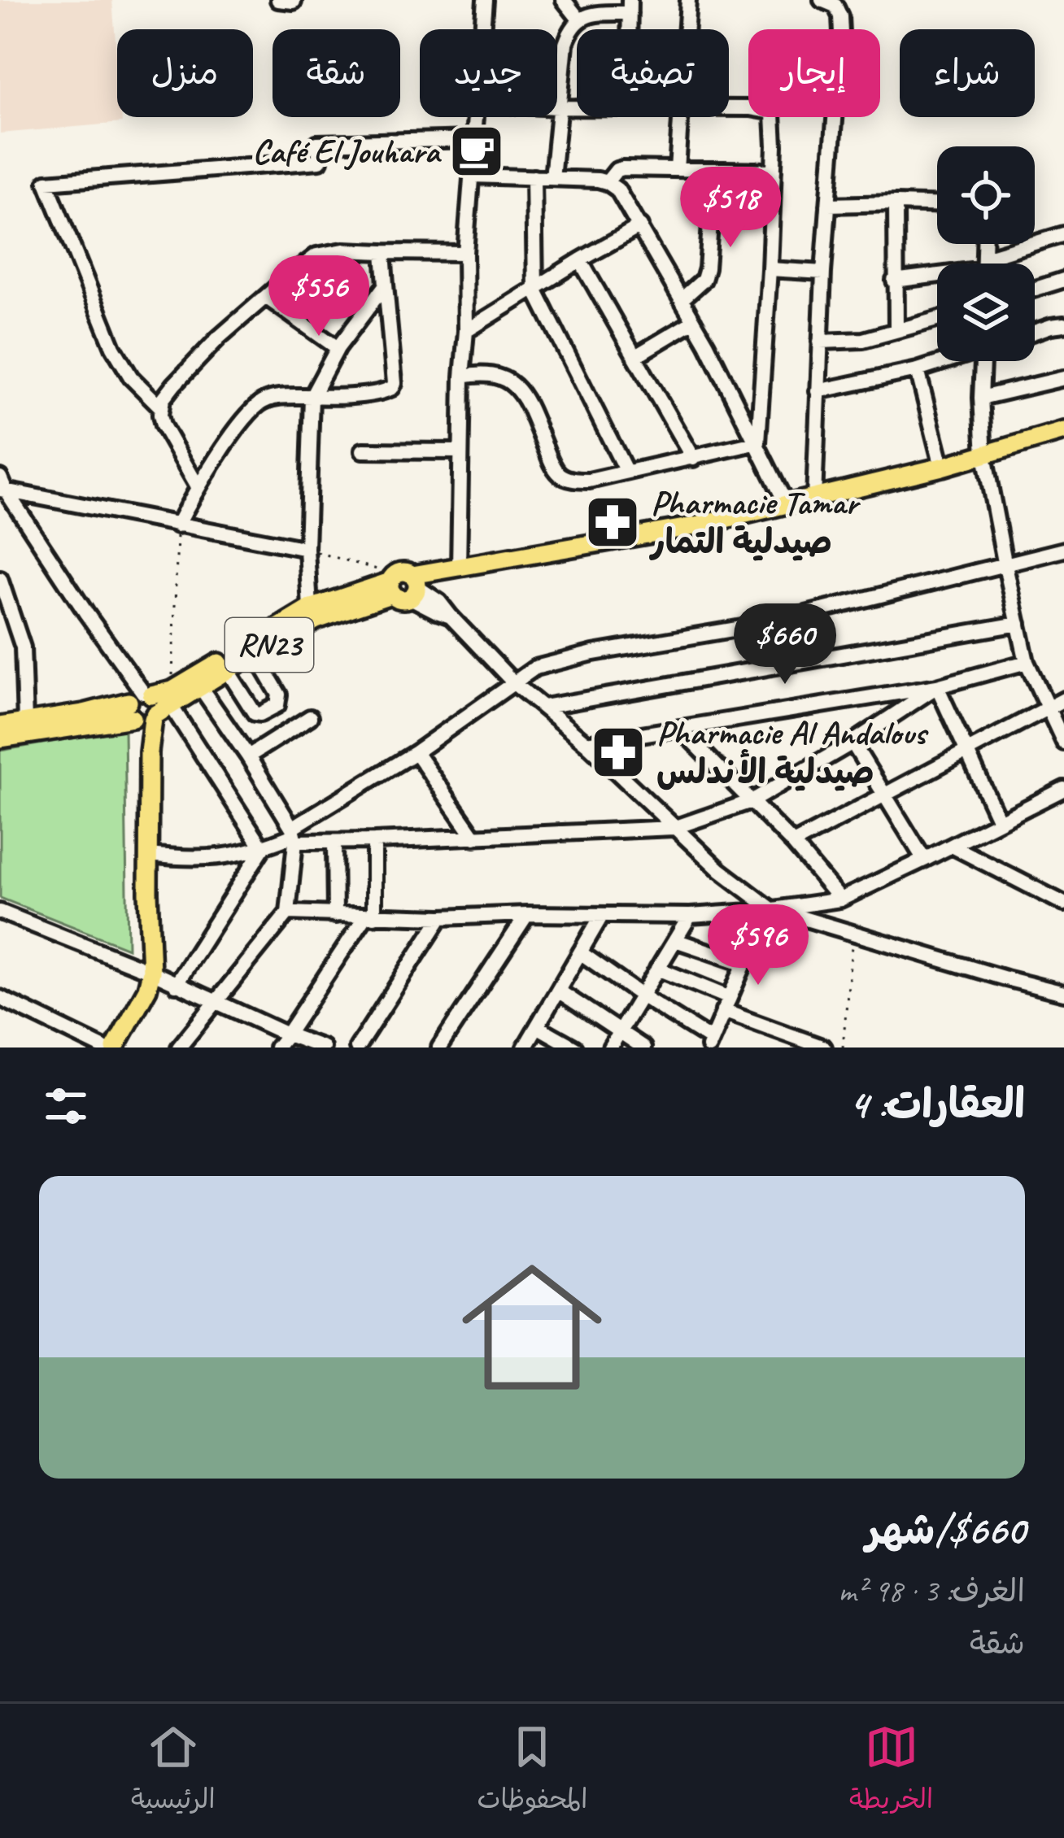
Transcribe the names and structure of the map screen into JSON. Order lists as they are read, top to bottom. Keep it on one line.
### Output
{"streets":{"main road":["RN23"]},"places":{"cafe":["Café El Jouhara"],"pharmacy":["Pharmacie Tamar صيدلية التمار","Pharmacie Al Andalous صيدلية الأندلس"]},"page":{"chip":["شراء","إيجار","تصفية","جديد","شقة","منزل"],"price":["$518","$556","$660","$596"],"heading":"العقارات: 4","list":[{"name":"$660/شهر","note":"الغرف: 3 · 98 m² · شقة"}],"tabs":["الخريطة","المحفوظات","الرئيسية"]}}
